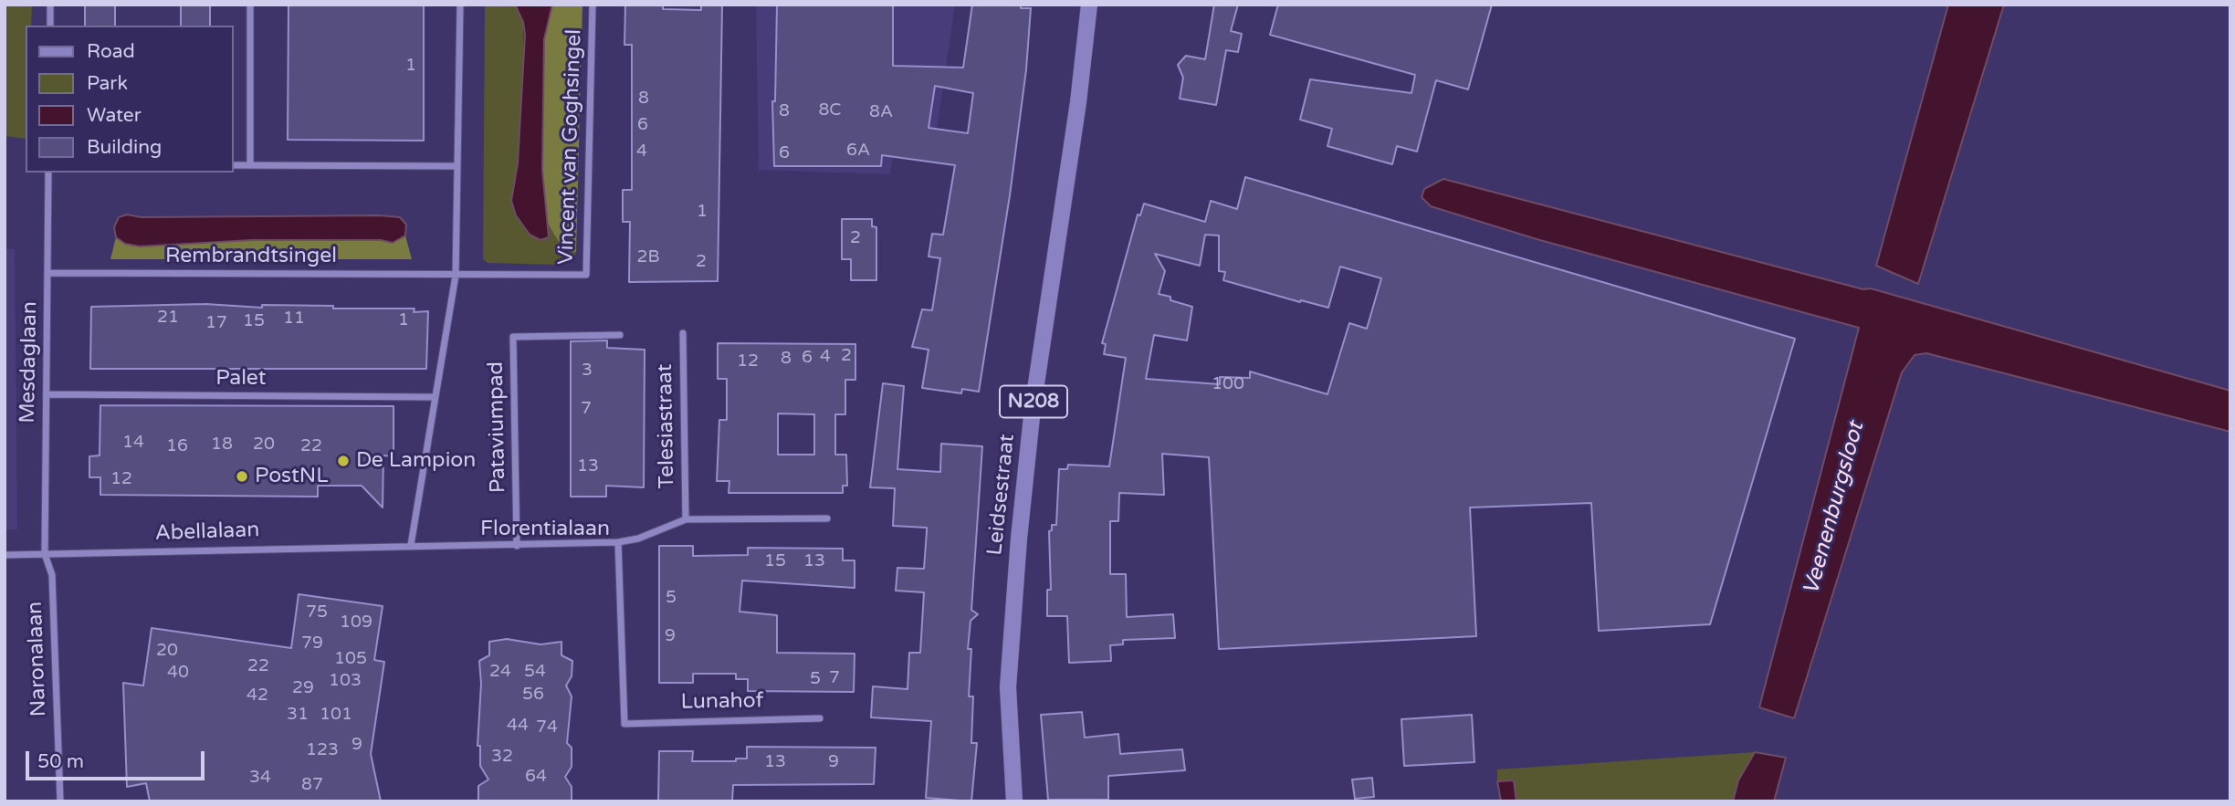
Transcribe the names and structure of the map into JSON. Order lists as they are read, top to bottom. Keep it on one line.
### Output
{"streets":{"main road":["N208","Leidsestraat"],"street":["Vincent van Goghsingel","Rembrandtsingel","Mesdaglaan","Palet","Telesiastraat","Pataviumpad","Florentialaan","Abellalaan","Naronalaan","Lunahof"]},"crossings":[["Vincent van Goghsingel","Rembrandtsingel"],["Rembrandtsingel","Mesdaglaan"],["Mesdaglaan","Palet"],["Mesdaglaan","Abellalaan"],["Mesdaglaan","Naronalaan"],["Pataviumpad","Florentialaan"],["Florentialaan","Abellalaan"],["Florentialaan","Lunahof"],["Abellalaan","Naronalaan"]],"water":["Veenenburgsloot"],"places":["De Lampion","PostNL"],"house_numbers":["1","8","8C","8","8A","6","6A","4","6","1","2","2B","2","21","11","1","15","17","2","4","6","8","12","3","100","7","14","18","20","16","22","13","12","15","13","5","75","109","9","79","20","105","22","24","54","40","7","5","103","29","56","42","31","101","44","74","9","123","32","13","9","64","34","87"],"legend":["Road","Park","Water","Building"],"scale_bar":"50 m"}
